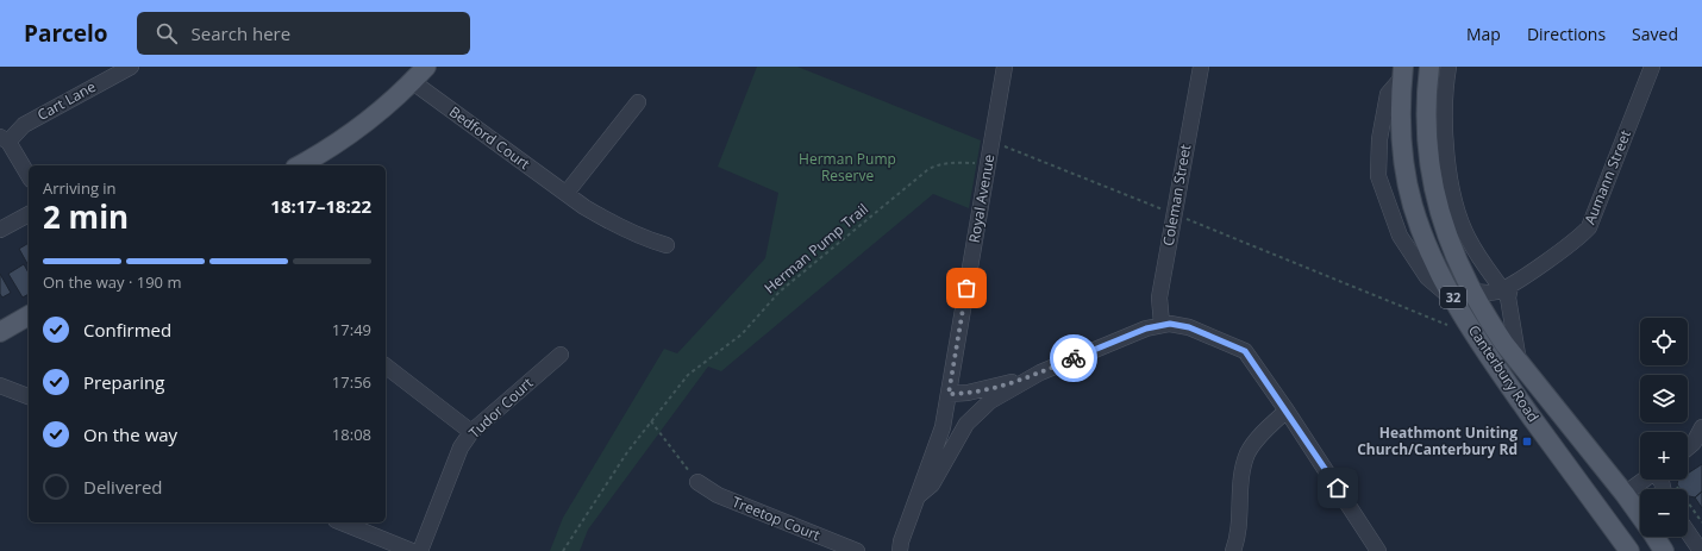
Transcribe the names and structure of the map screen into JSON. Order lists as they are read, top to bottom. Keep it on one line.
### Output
{"streets":{"main road":["32","Canterbury Road"],"street":["Cart Lane","Bedford Court","Aumann Street","Coleman Street","Royal Avenue","Tudor Court","Treetop Court"],"path":["Herman Pump Trail"]},"crossings":[["Aumann Street","Canterbury Road"],["Royal Avenue","Herman Pump Trail"]],"parks":["Herman Pump Reserve"],"places":{"transit":["Heathmont Uniting Church/Canterbury Rd"]},"page":{"header":"Parcelo","search":"Search here","nav":["Map","Directions","Saved"],"heading":["2 min","Arriving in","18:17–18:22"],"bar":"On the way · 190 m","list":[["Confirmed","17:49"],["Preparing","17:56"],["On the way","18:08"],"Delivered"],"map_buttons":["+","−"]}}
